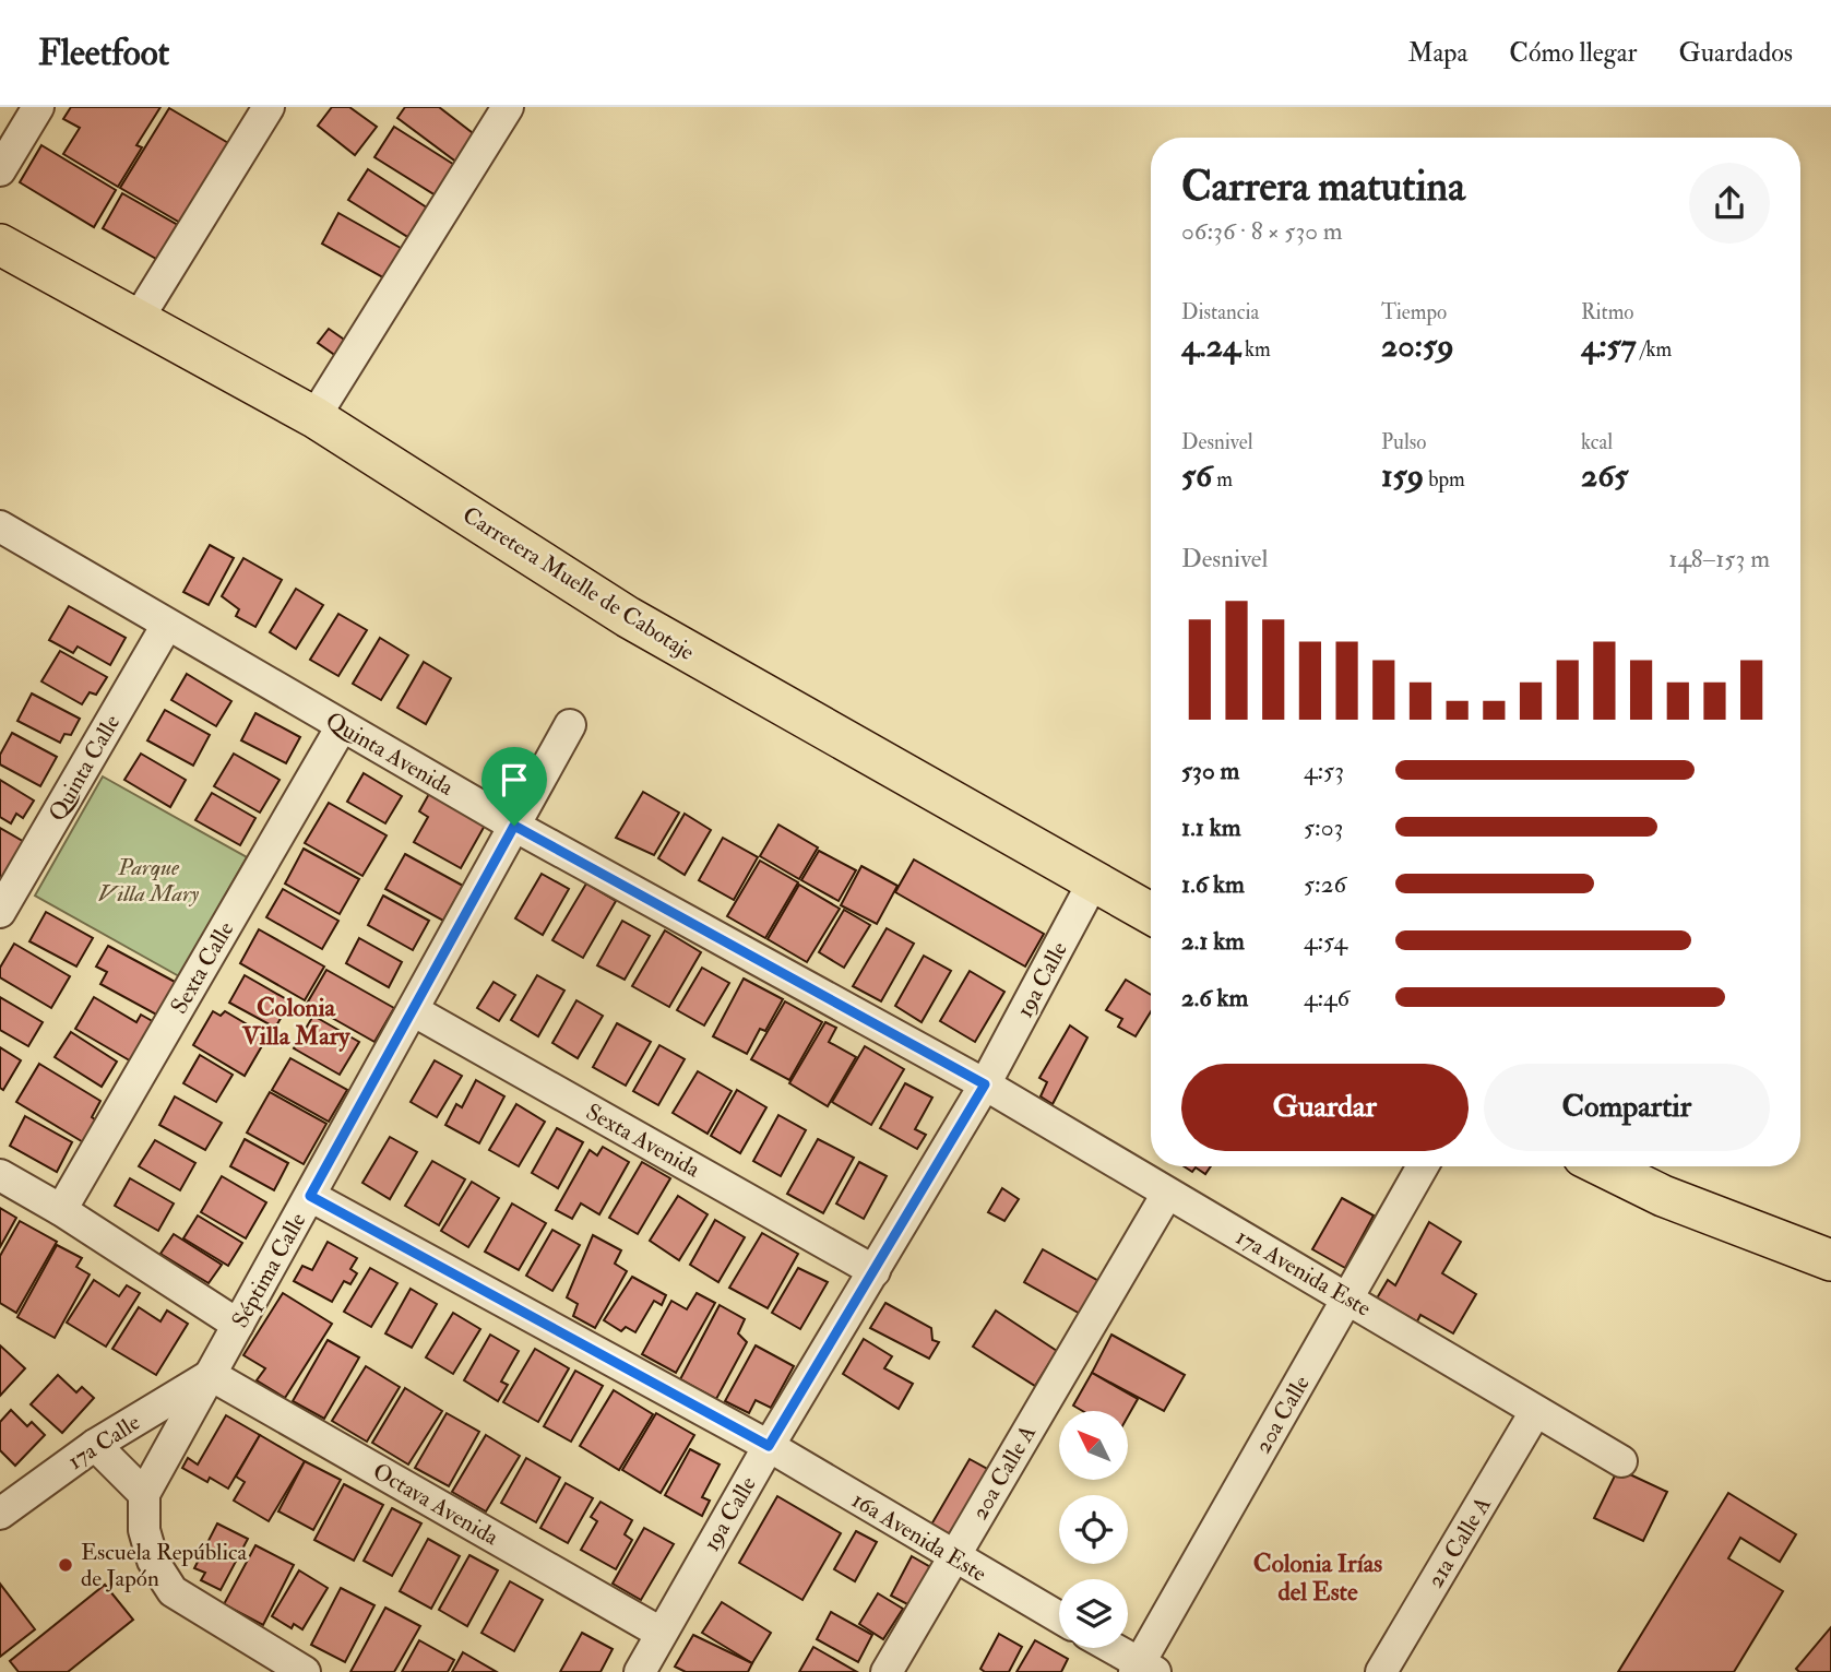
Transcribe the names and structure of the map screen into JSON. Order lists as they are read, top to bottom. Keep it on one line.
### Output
{"streets":{"main road":["Carretera Muelle de Cabotaje"],"street":["Quinta Avenida","Quinta Calle","Sexta Calle","19a Calle","Sexta Avenida","Séptima Calle","17a Avenida Este","20a Calle","17a Calle","20a Calle A","Octava Avenida","16a Avenida Este","21a Calle A"]},"crossings":[["Carretera Muelle de Cabotaje","19a Calle"],["Quinta Avenida","Quinta Calle"],["Quinta Avenida","Sexta Calle"],["Quinta Avenida","19a Calle"],["Quinta Avenida","Séptima Calle"],["Quinta Avenida","17a Avenida Este"],["19a Calle","Sexta Avenida"],["19a Calle","17a Avenida Este"],["19a Calle","Octava Avenida"],["19a Calle","16a Avenida Este"],["Sexta Avenida","Séptima Calle"],["Séptima Calle","17a Calle"],["Séptima Calle","Octava Avenida"],["Séptima Calle","16a Avenida Este"],["17a Avenida Este","20a Calle"],["17a Avenida Este","20a Calle A"],["17a Avenida Este","21a Calle A"],["17a Calle","Octava Avenida"],["20a Calle A","16a Avenida Este"]],"districts":["Colonia Villa Mary","Colonia Irías del Este"],"parks":["Parque Villa Mary"],"places":["Escuela República de Japón"],"north":"top left","page":{"header":"Fleetfoot","nav":["Mapa","Cómo llegar","Guardados"],"heading":["Carrera matutina","06:36 · 8 × 530 m"],"stats":[["Distancia","4.24 km"],["Tiempo","20:59"],["Ritmo","4:57 /km"],["Desnivel","56 m"],["Pulso","159 bpm"],["kcal","265"]],"chart":["Desnivel","148–153 m"],"list":[{"name":"530 m","note":"4:53"},{"name":"1.1 km","note":"5:03"},{"name":"1.6 km","note":"5:26"},{"name":"2.1 km","note":"4:54"},{"name":"2.6 km","note":"4:46"}],"buttons":["Guardar","Compartir"]}}
